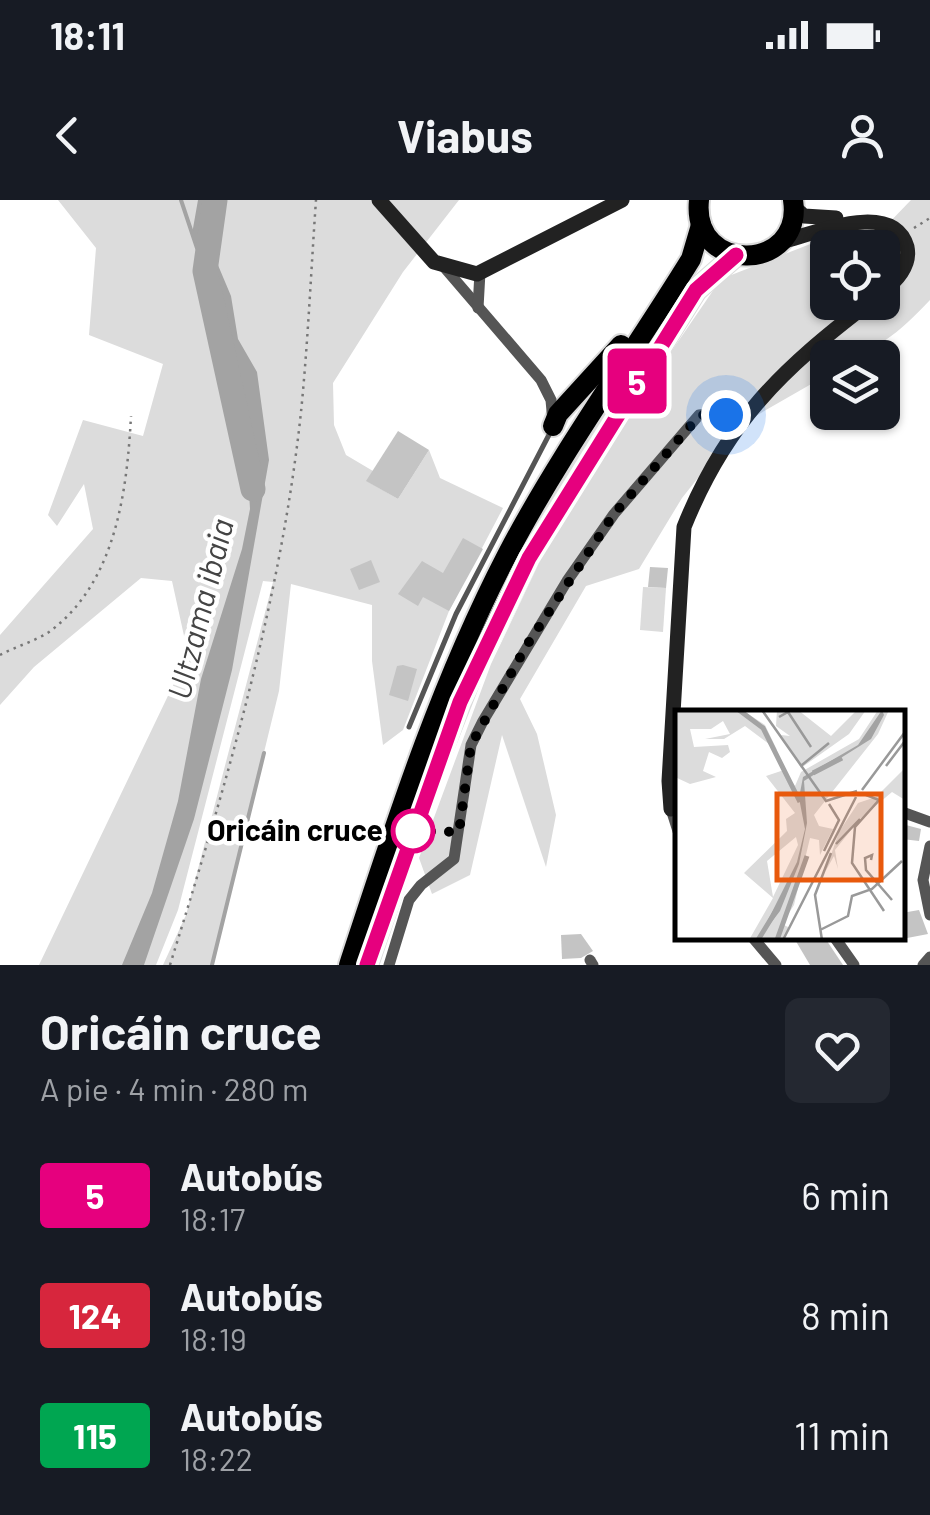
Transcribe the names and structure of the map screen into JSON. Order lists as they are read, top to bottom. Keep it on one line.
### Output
{"water":["Ultzama ibaia"],"places":["Oricáin cruce"],"lines":["bus line 5"],"page":{"status":"18:11","header":"Viabus","on_map":"5","heading":["Oricáin cruce","A pie · 4 min · 280 m"],"list":[{"mark":"5","name":"Autobús","note":"18:17","value":"6 min"},{"mark":"124","name":"Autobús","note":"18:19","value":"8 min"},{"mark":"115","name":"Autobús","note":"18:22","value":"11 min"}]}}
